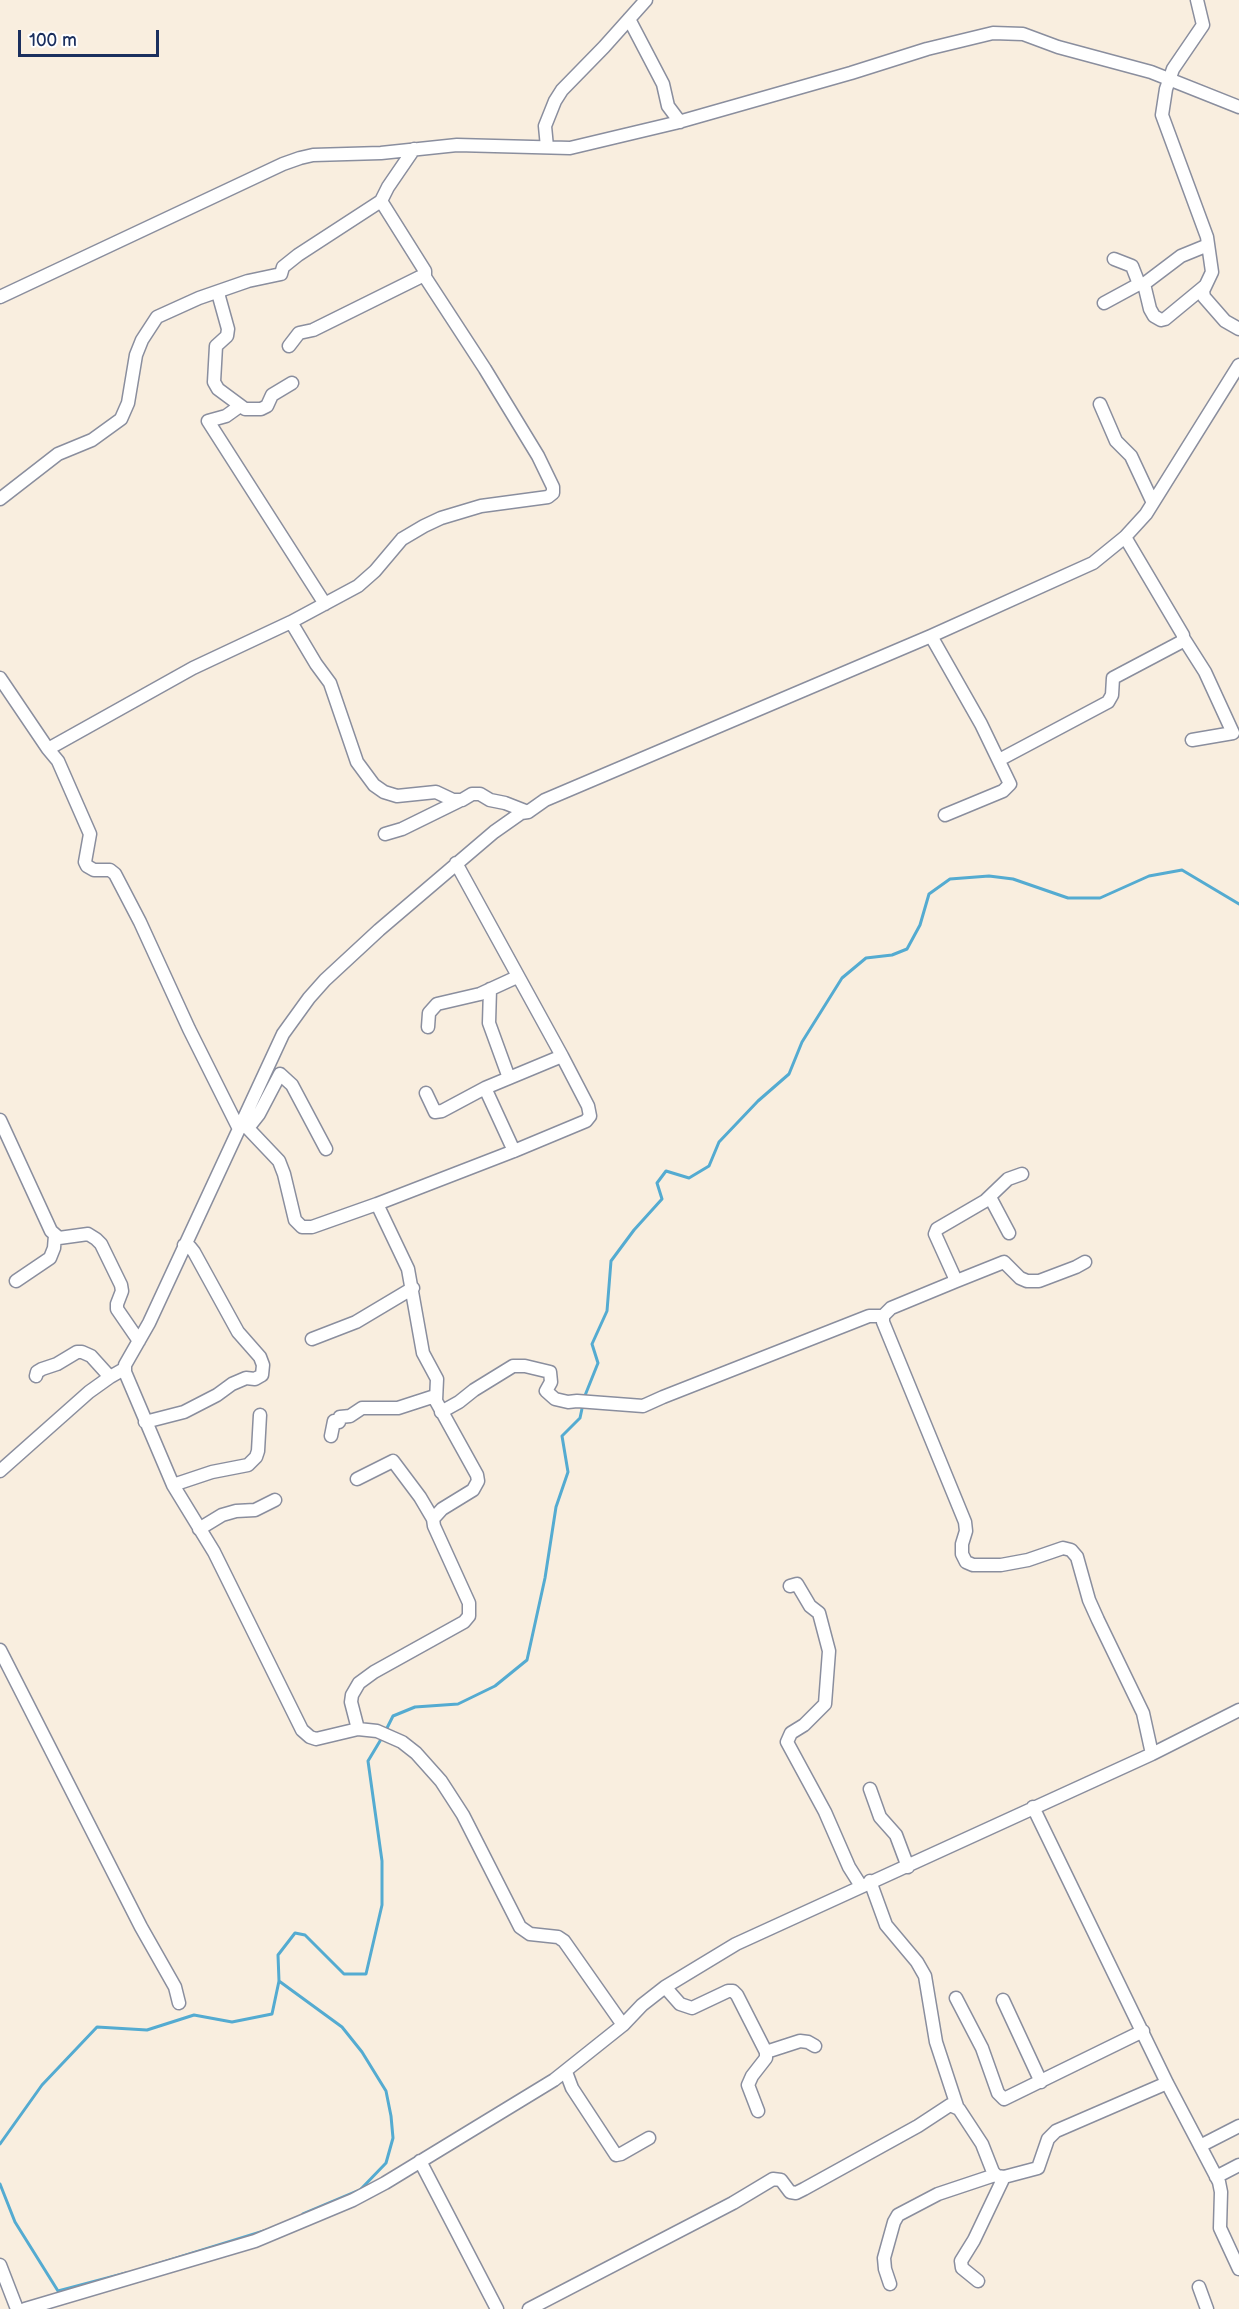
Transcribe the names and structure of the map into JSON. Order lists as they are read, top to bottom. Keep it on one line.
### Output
{"scale_bar":"100 m"}
